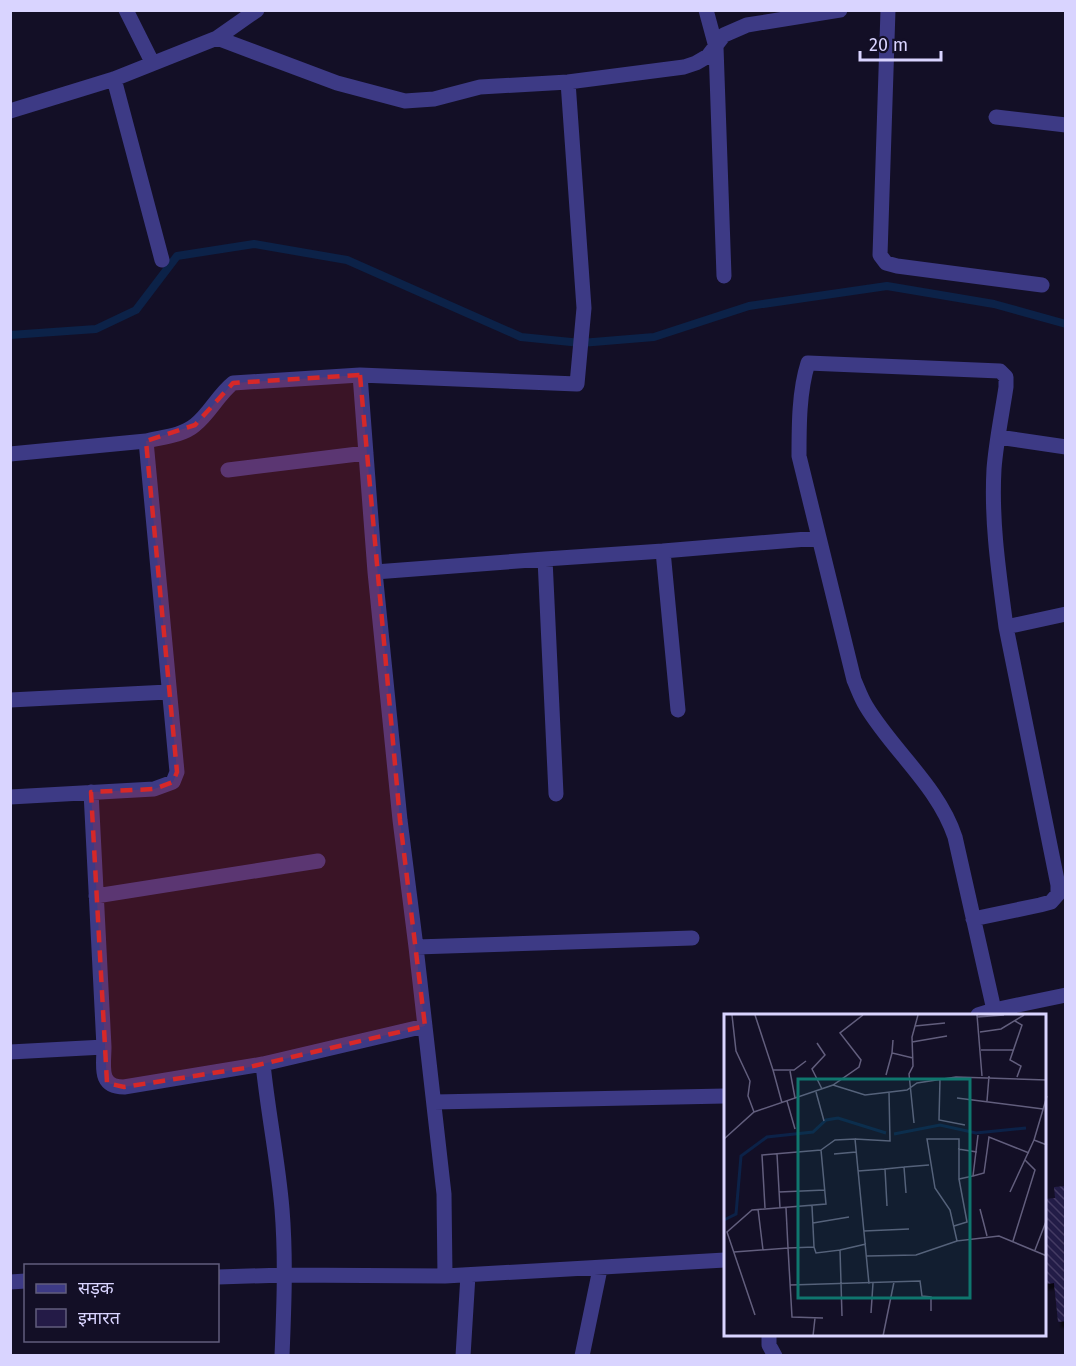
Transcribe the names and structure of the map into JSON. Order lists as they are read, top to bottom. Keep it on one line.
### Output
{"legend":["सड़क","इमारत"],"scale_bar":"20 m"}
